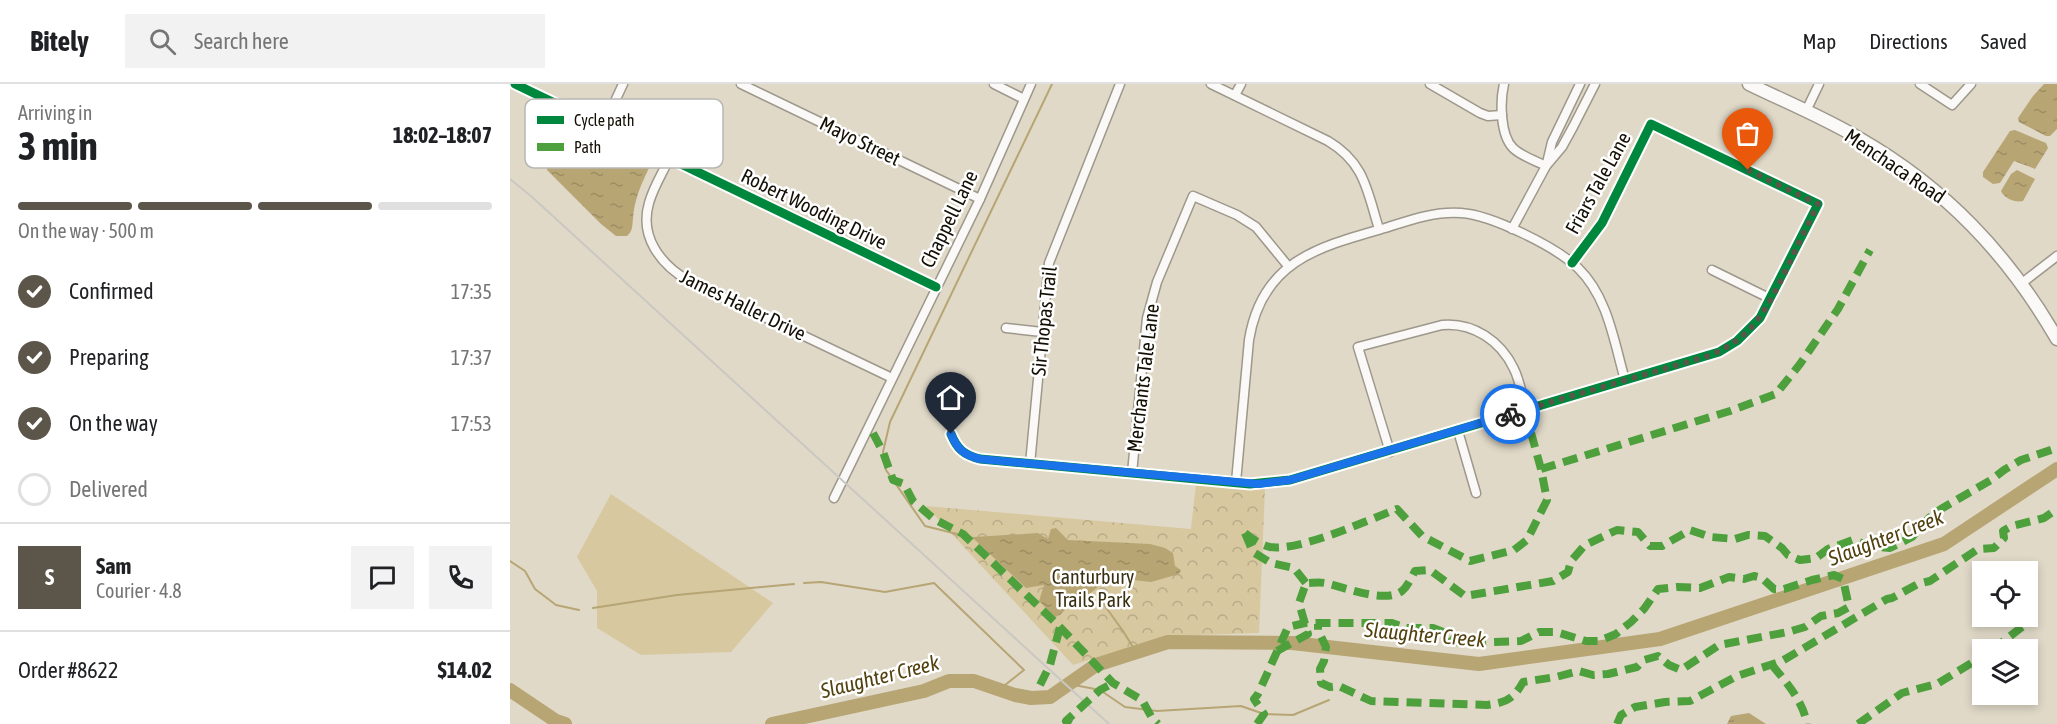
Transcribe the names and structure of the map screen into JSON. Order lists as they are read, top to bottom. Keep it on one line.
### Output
{"streets":{"main road":["Menchaca Road"],"street":["Mayo Street","Friars Tale Lane","Robert Wooding Drive","Chappell Lane","James Haller Drive","Sir Thopas Trail","Merchants Tale Lane"]},"crossings":[["Mayo Street","Chappell Lane"],["Robert Wooding Drive","Chappell Lane"],["Chappell Lane","James Haller Drive"]],"water":["Slaughter Creek"],"parks":["Canturbury Trails Park"],"legend":["Cycle path","Path"],"page":{"header":"Bitely","search":"Search here","nav":["Map","Directions","Saved"],"heading":["3 min","Arriving in","18:02–18:07"],"panel":["Sam","Courier · 4.8","Order #8622","$14.02"],"bar":"On the way · 500 m","list":[["Confirmed","17:35"],["Preparing","17:37"],["On the way","17:53"],"Delivered"],"round":"S"}}
